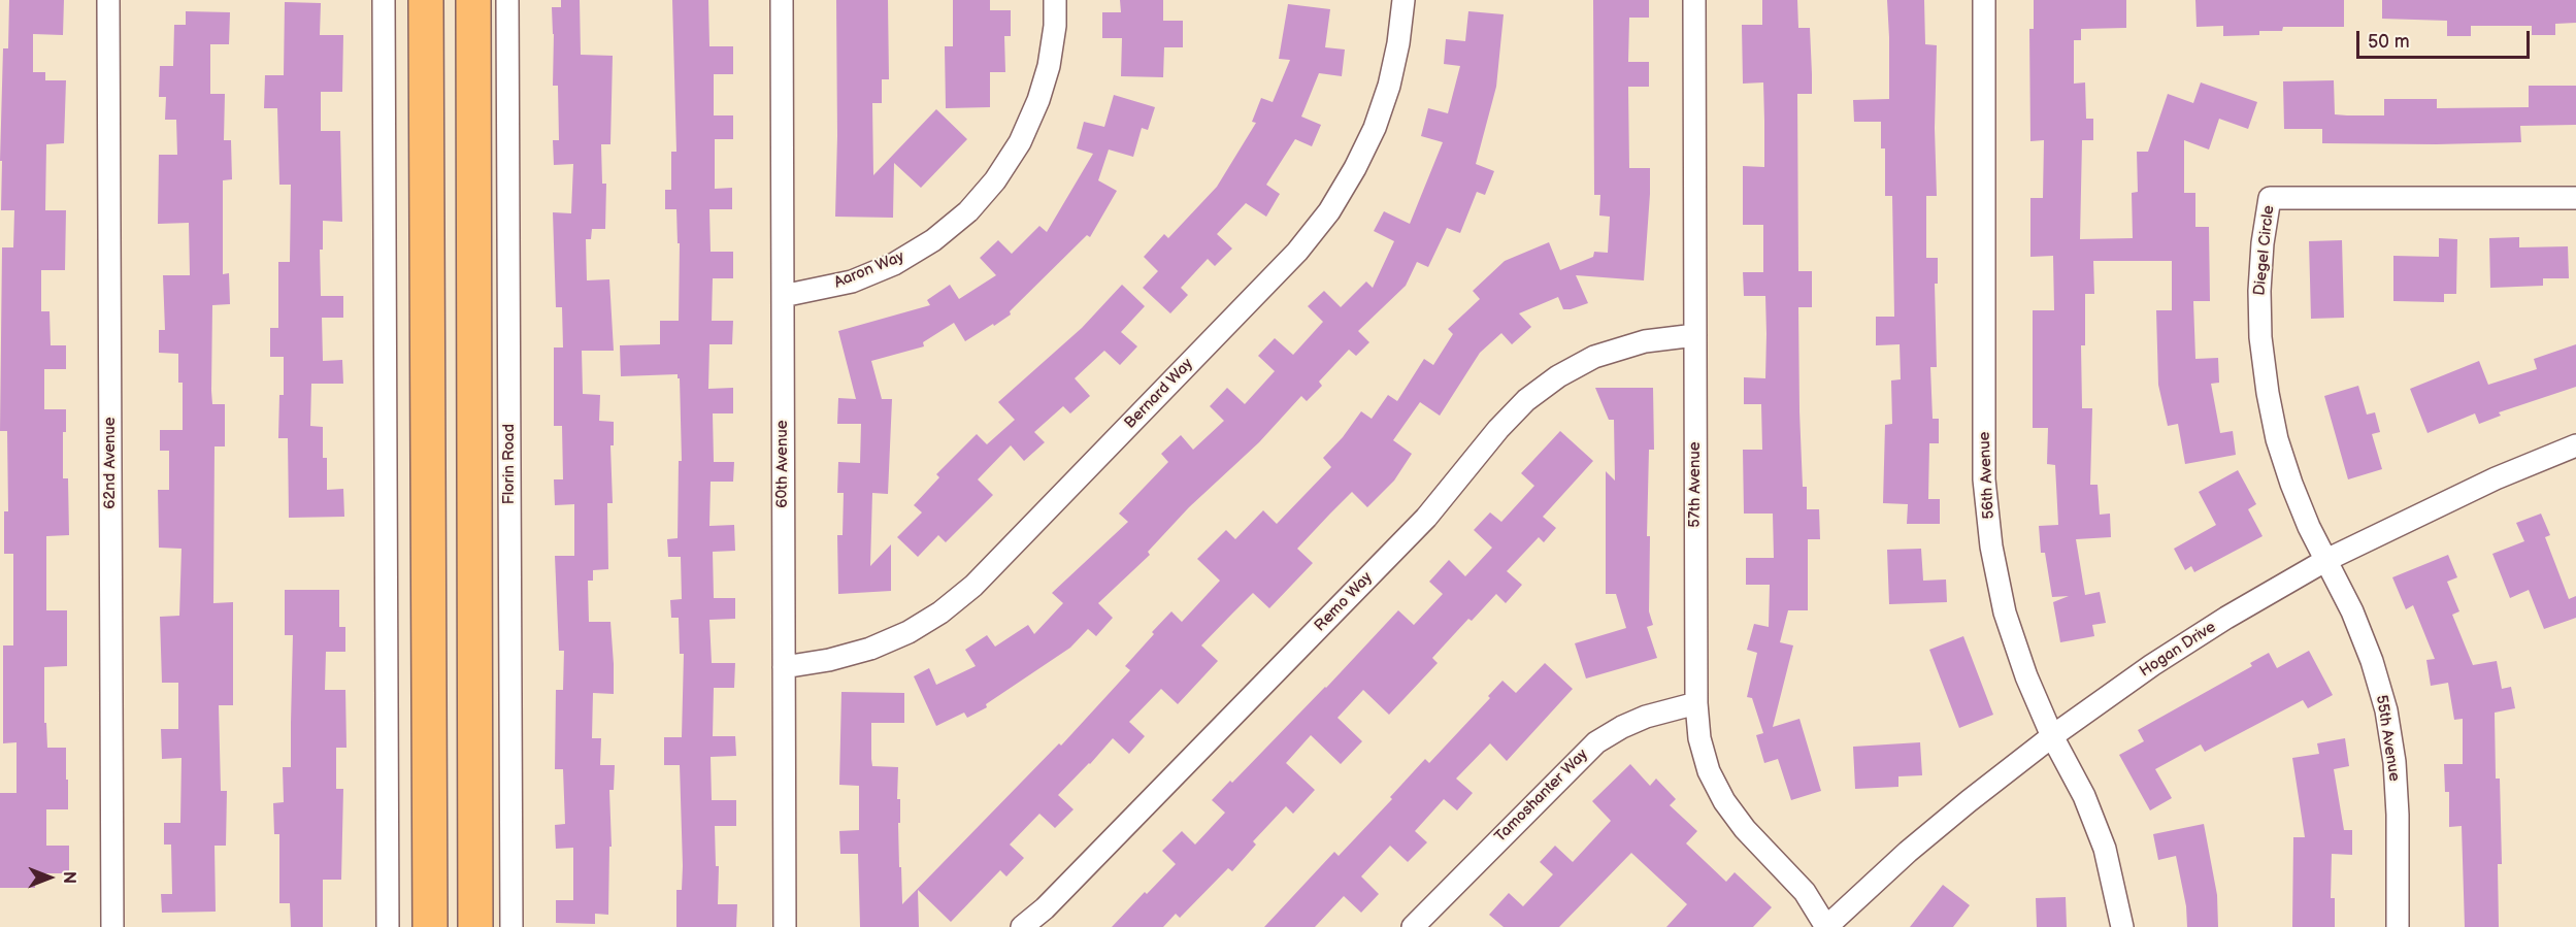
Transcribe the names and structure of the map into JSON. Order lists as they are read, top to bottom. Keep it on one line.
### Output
{"streets":{"street":["Diegel Circle","Aaron Way","Bernard Way","62nd Avenue","Florin Road","60th Avenue","56th Avenue","57th Avenue","Remo Way","Hogan Drive","55th Avenue","Tamoshanter Way"]},"crossings":[["Diegel Circle","Hogan Drive"],["Diegel Circle","55th Avenue"],["Aaron Way","60th Avenue"],["Bernard Way","60th Avenue"],["56th Avenue","Hogan Drive"],["57th Avenue","Remo Way"],["57th Avenue","Hogan Drive"],["57th Avenue","Tamoshanter Way"],["Hogan Drive","55th Avenue"]],"scale_bar":"50 m","north":"right"}
